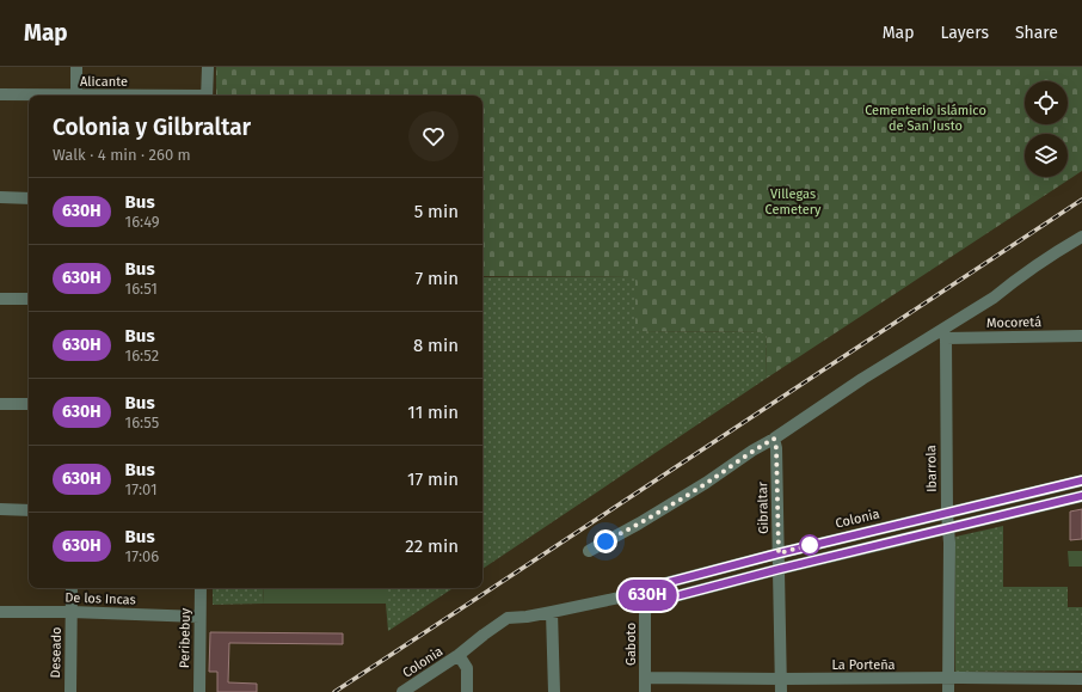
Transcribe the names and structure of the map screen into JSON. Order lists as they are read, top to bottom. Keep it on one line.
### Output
{"streets":{"street":["Alicante","Mocoretá","Ibarrola","Gibraltar","Colonia","De los Incas","Peribebuy","Gaboto","Deseado","La Porteña"]},"crossings":[["Mocoretá","Ibarrola"],["Ibarrola","Colonia"],["Ibarrola","La Porteña"],["Gibraltar","Colonia"],["Gibraltar","La Porteña"],["Colonia","Gaboto"],["De los Incas","Peribebuy"],["De los Incas","Deseado"],["Gaboto","La Porteña"]],"parks":["Cementerio islámico de San Justo","Villegas Cemetery"],"lines":["bus line 630H"],"page":{"header":"Map","nav":["Map","Layers","Share"],"on_map":"630H","heading":["Colonia y Gilbraltar","Walk · 4 min · 260 m"],"list":[{"mark":"630H","name":"Bus","note":"16:49","value":"5 min"},{"mark":"630H","name":"Bus","note":"16:51","value":"7 min"},{"mark":"630H","name":"Bus","note":"16:52","value":"8 min"},{"mark":"630H","name":"Bus","note":"16:55","value":"11 min"},{"mark":"630H","name":"Bus","note":"17:01","value":"17 min"},{"mark":"630H","name":"Bus","note":"17:06","value":"22 min"}]}}
